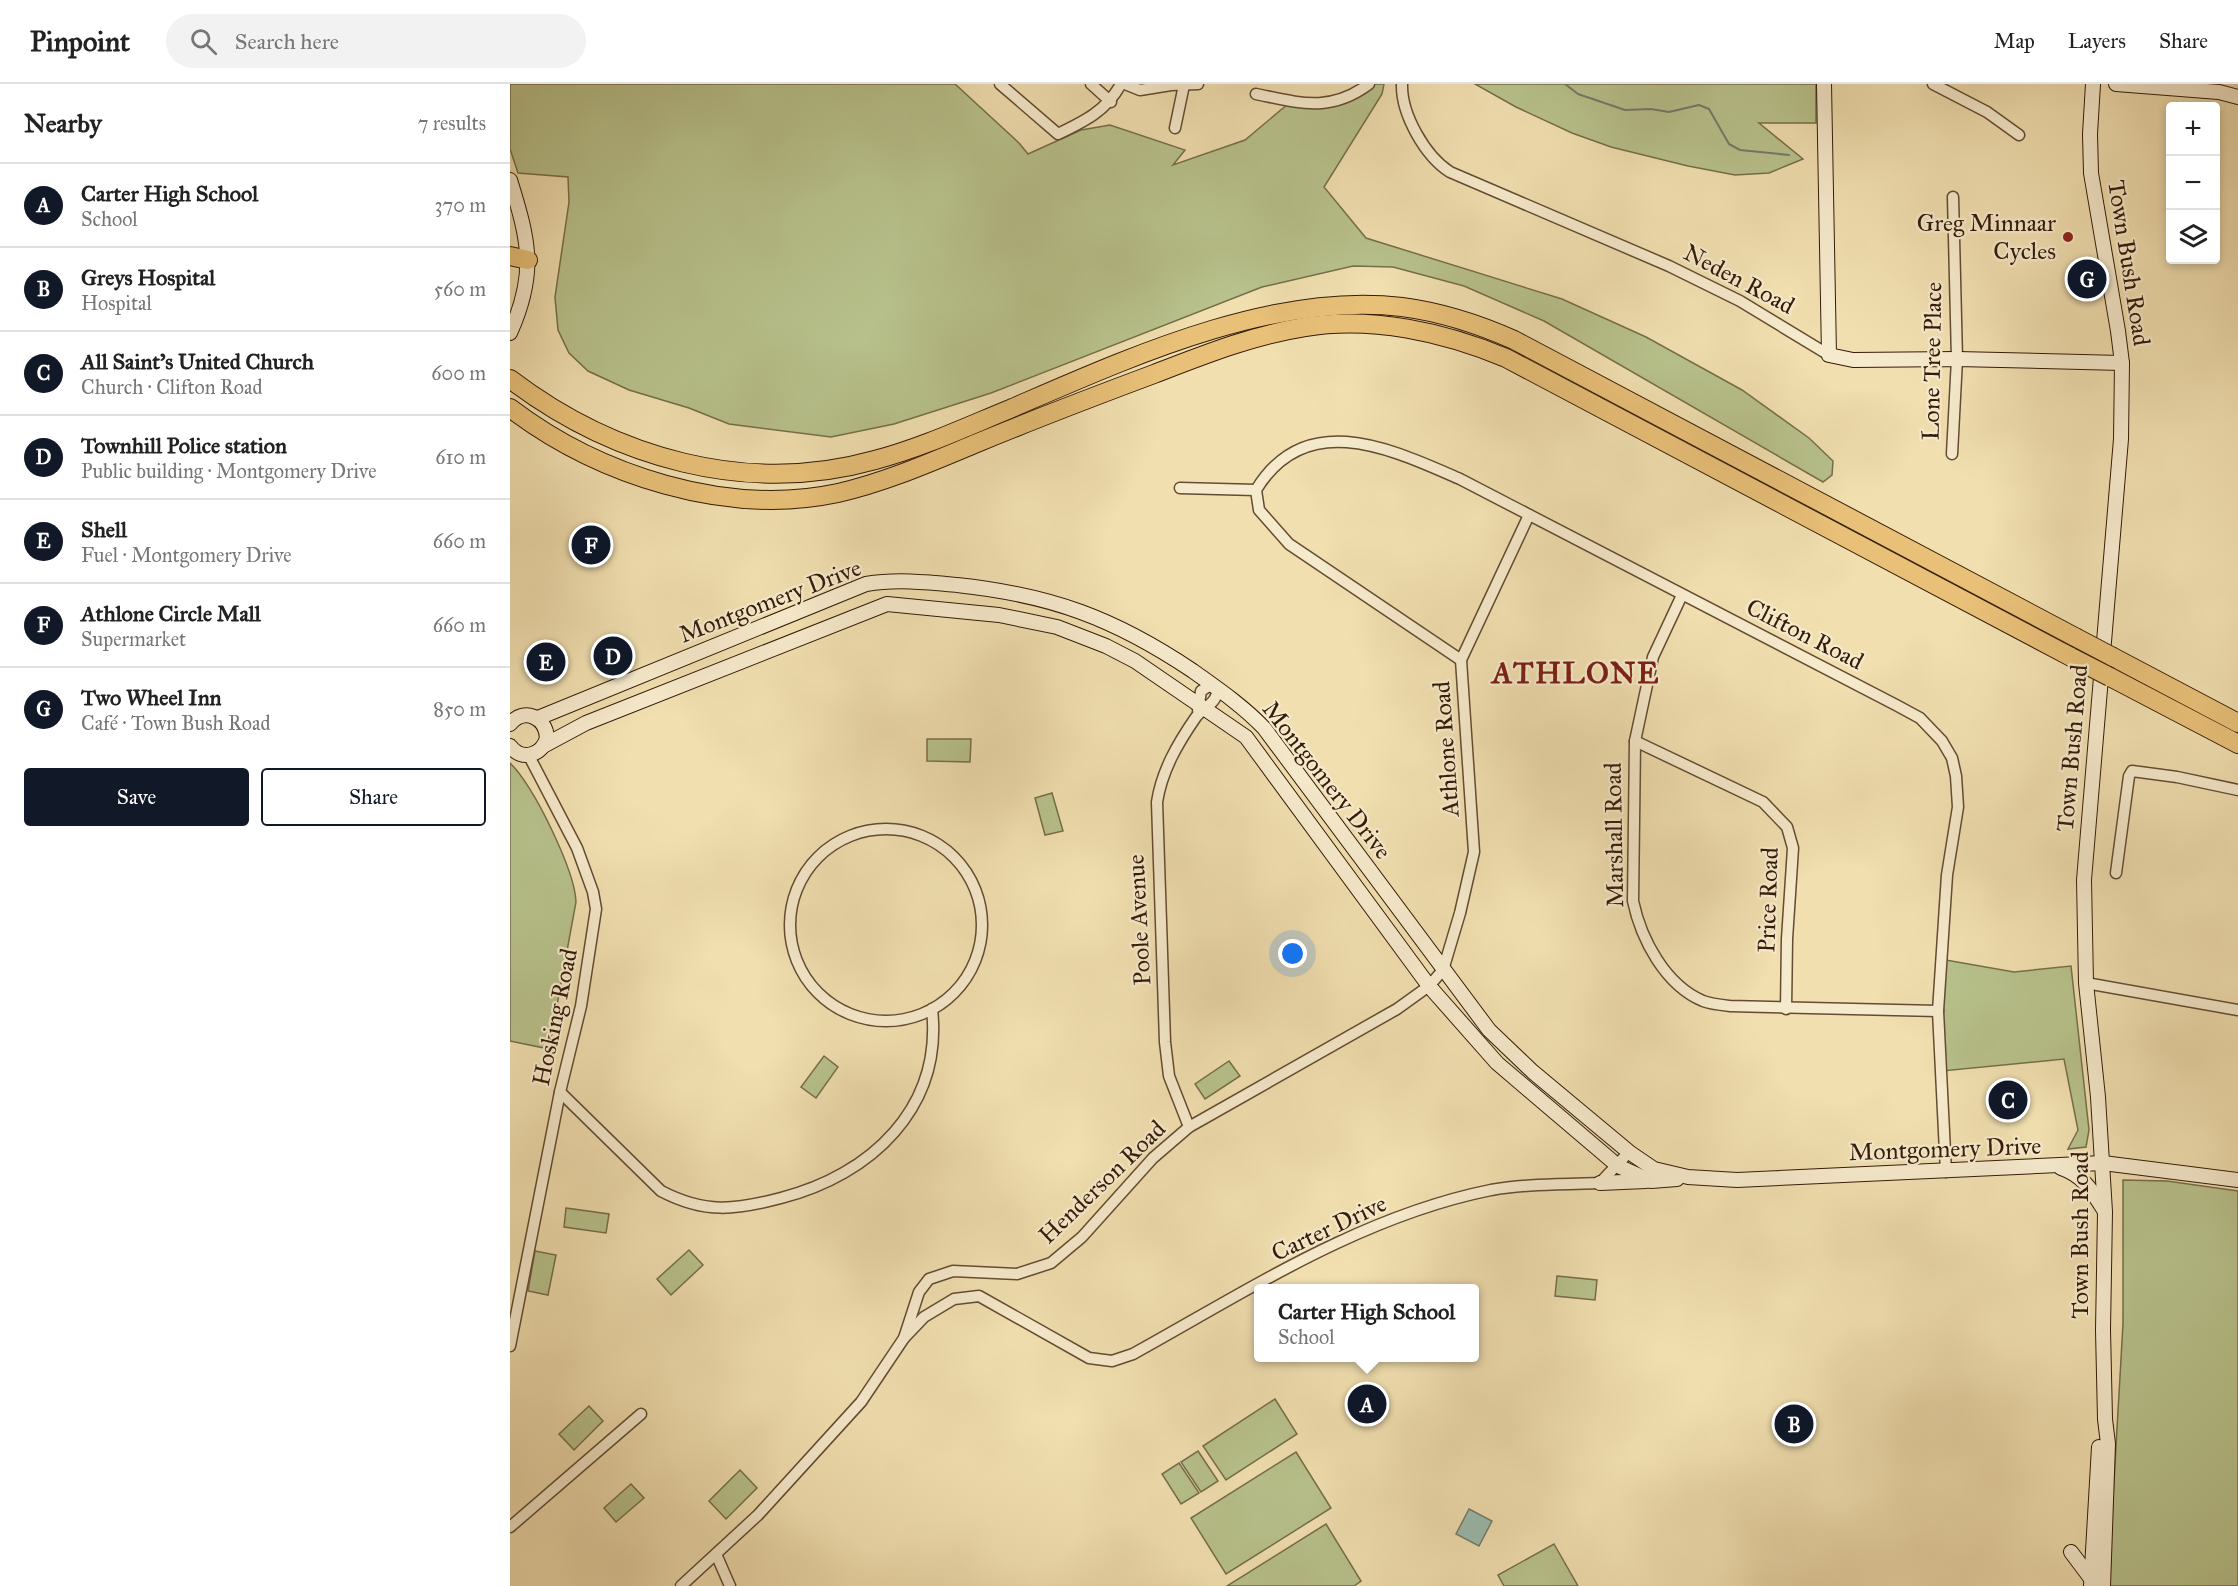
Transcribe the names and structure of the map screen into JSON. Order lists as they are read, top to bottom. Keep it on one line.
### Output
{"streets":{"street":["Town Bush Road","Neden Road","Lone Tree Place","Montgomery Drive","Clifton Road","Athlone Road","Marshall Road","Price Road","Poole Avenue","Hosking Road","Henderson Road","Carter Drive"]},"crossings":[["Town Bush Road","Neden Road"],["Town Bush Road","Montgomery Drive"],["Neden Road","Lone Tree Place"],["Montgomery Drive","Clifton Road"],["Montgomery Drive","Athlone Road"],["Montgomery Drive","Poole Avenue"],["Montgomery Drive","Hosking Road"],["Montgomery Drive","Henderson Road"],["Clifton Road","Athlone Road"],["Clifton Road","Marshall Road"],["Athlone Road","Henderson Road"],["Marshall Road","Price Road"],["Poole Avenue","Henderson Road"]],"districts":["ATHLONE"],"places":["Greg Minnaar Cycles"],"page":{"header":"Pinpoint","search":"Search here","nav":["Map","Layers","Share"],"heading":["Nearby","7 results"],"map_buttons":["+","−"],"list":[{"mark":"A","name":"Carter High School","note":"School","value":"370 m"},{"mark":"B","name":"Greys Hospital","note":"Hospital","value":"560 m"},{"mark":"C","name":"All Saint's United Church","note":"Church · Clifton Road","value":"600 m"},{"mark":"D","name":"Townhill Police station","note":"Public building · Montgomery Drive","value":"610 m"},{"mark":"E","name":"Shell","note":"Fuel · Montgomery Drive","value":"660 m"},{"mark":"F","name":"Athlone Circle Mall","note":"Supermarket","value":"660 m"},{"mark":"G","name":"Two Wheel Inn","note":"Café · Town Bush Road","value":"850 m"}],"pins":["G","F","D","E","C","A","B"],"buttons":["Save","Share"],"popup":["Carter High School","School"]}}
